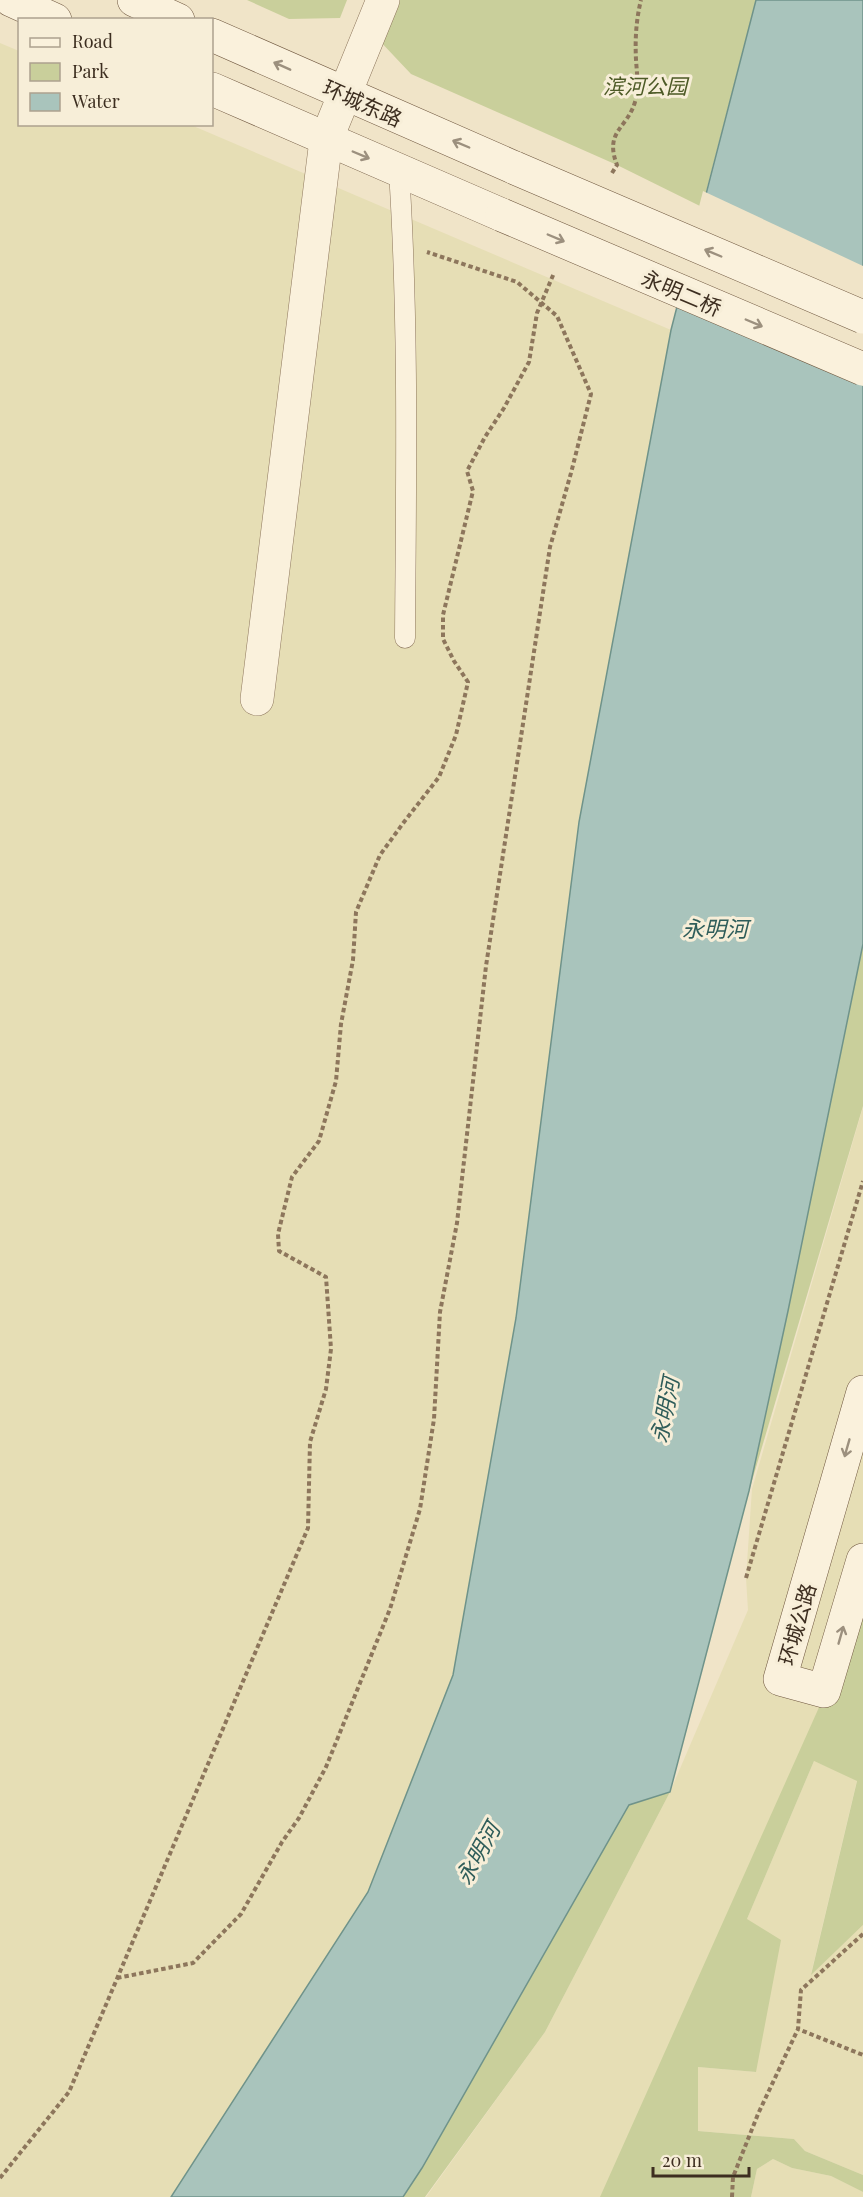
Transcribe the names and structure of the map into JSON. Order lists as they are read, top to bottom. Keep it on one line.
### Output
{"streets":{"main road":["环城东路","永明二桥","环城公路"]},"one_way":["环城东路","永明二桥"],"water":["永明河"],"parks":["滨河公园"],"legend":["Road","Park","Water"],"scale_bar":"20 m"}
